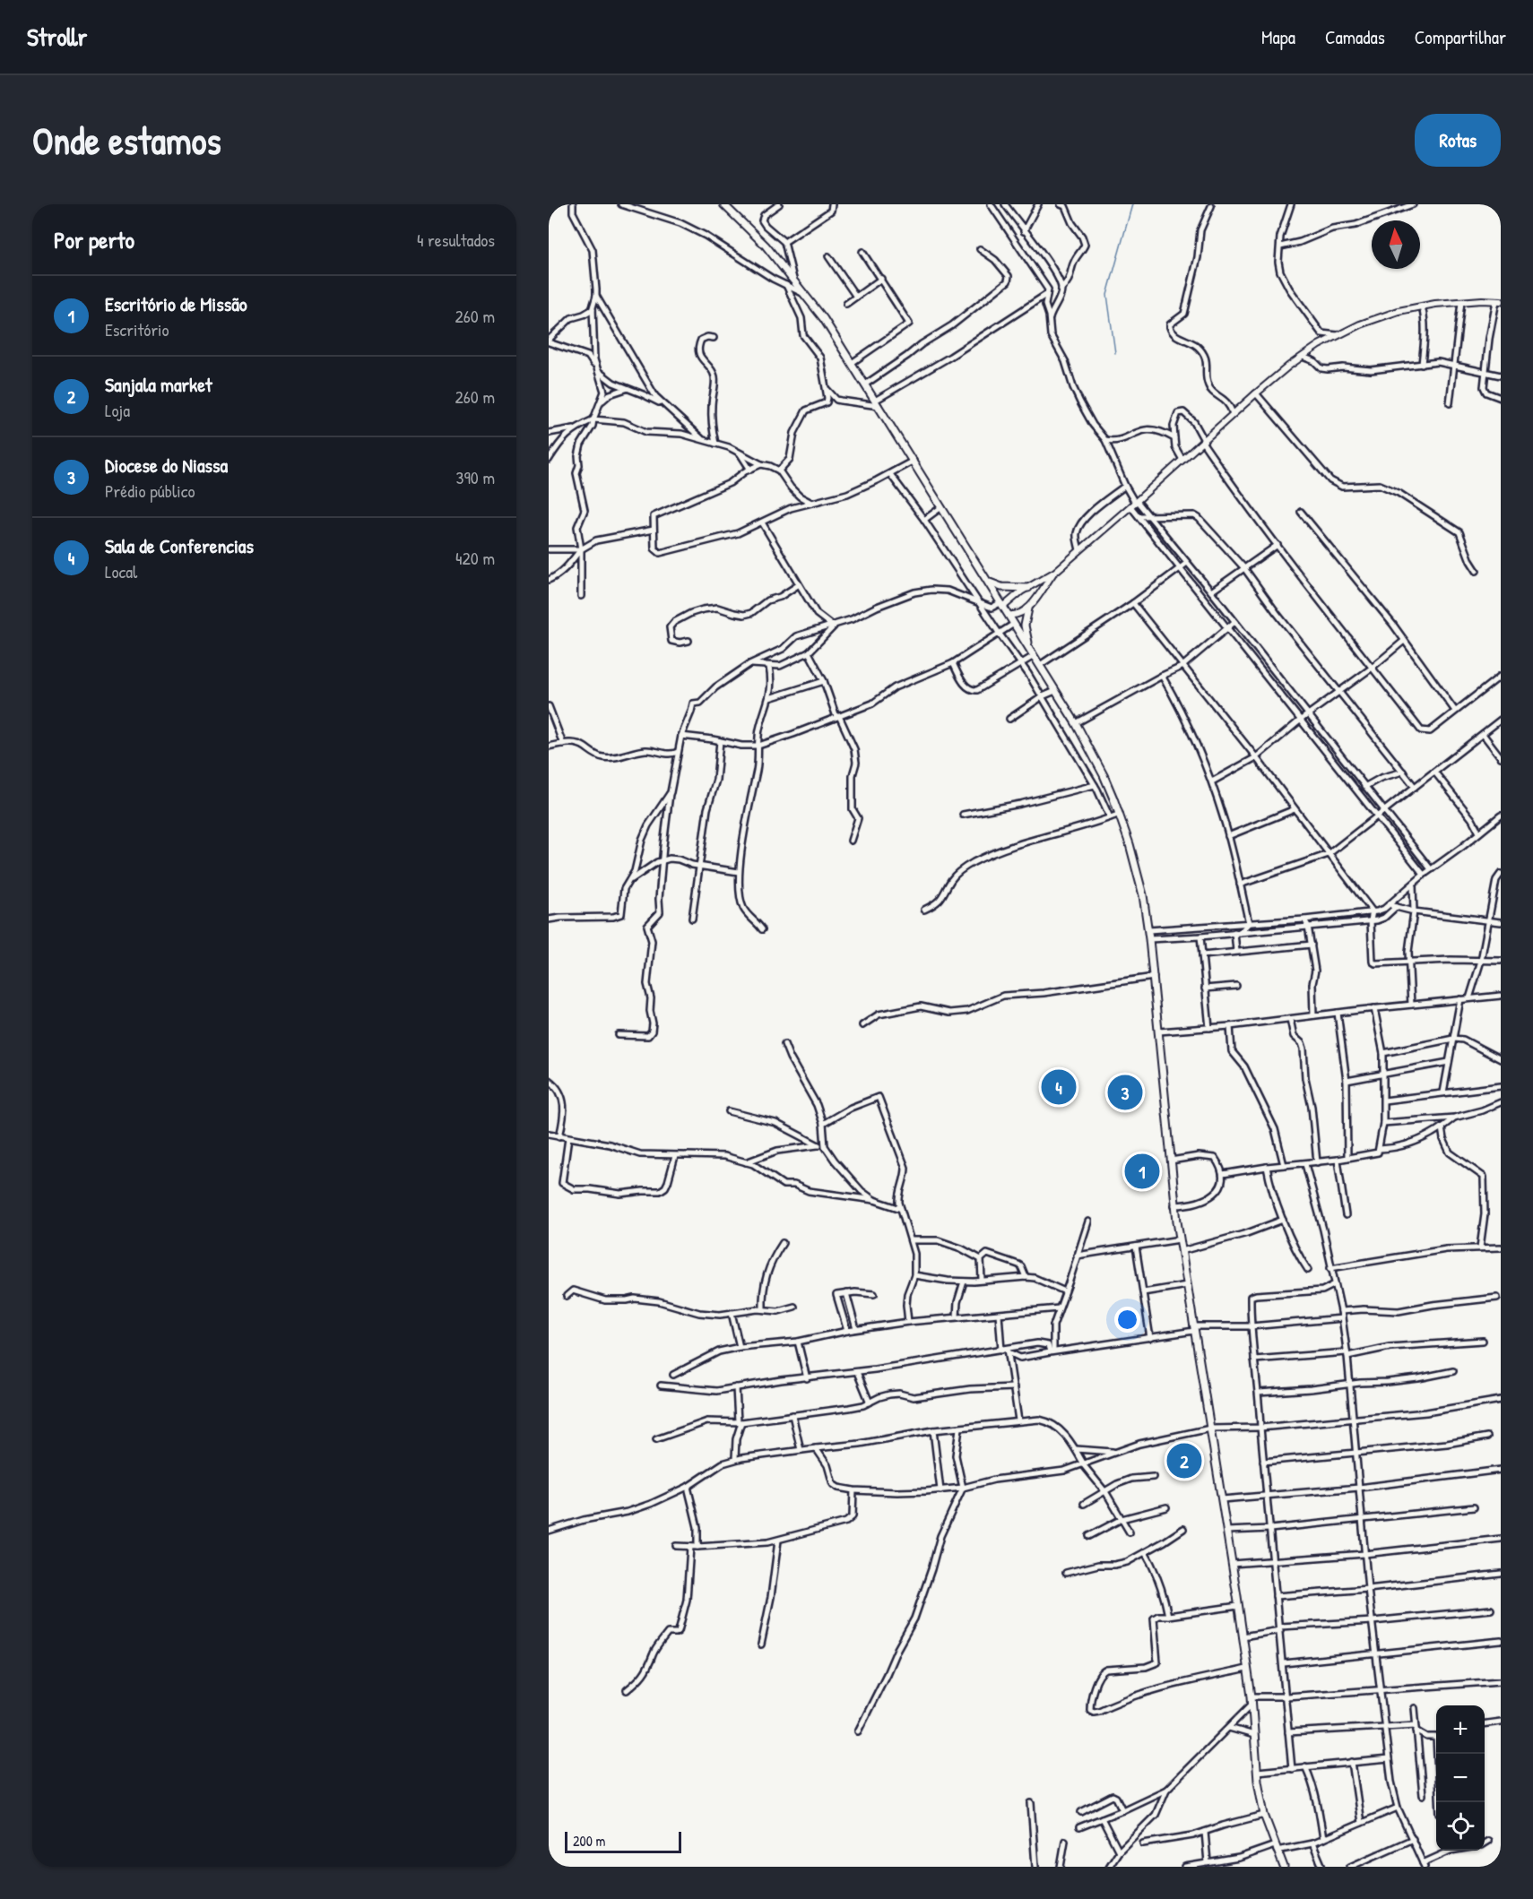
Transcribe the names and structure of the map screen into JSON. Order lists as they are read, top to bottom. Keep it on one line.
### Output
{"scale_bar":"200 m","north":"top","page":{"header":"Strollr","nav":["Mapa","Camadas","Compartilhar"],"buttons":"Rotas","title":"Onde estamos","heading":["Por perto","4 resultados"],"list":[{"mark":"1","name":"Escritório de Missão","note":"Escritório","value":"260 m"},{"mark":"2","name":"Sanjala market","note":"Loja","value":"260 m"},{"mark":"3","name":"Diocese do Niassa","note":"Prédio público","value":"390 m"},{"mark":"4","name":"Sala de Conferencias","note":"Local","value":"420 m"}],"pins":["4","3","1","2"],"map_buttons":["+","−"],"scale":"200 m"}}
